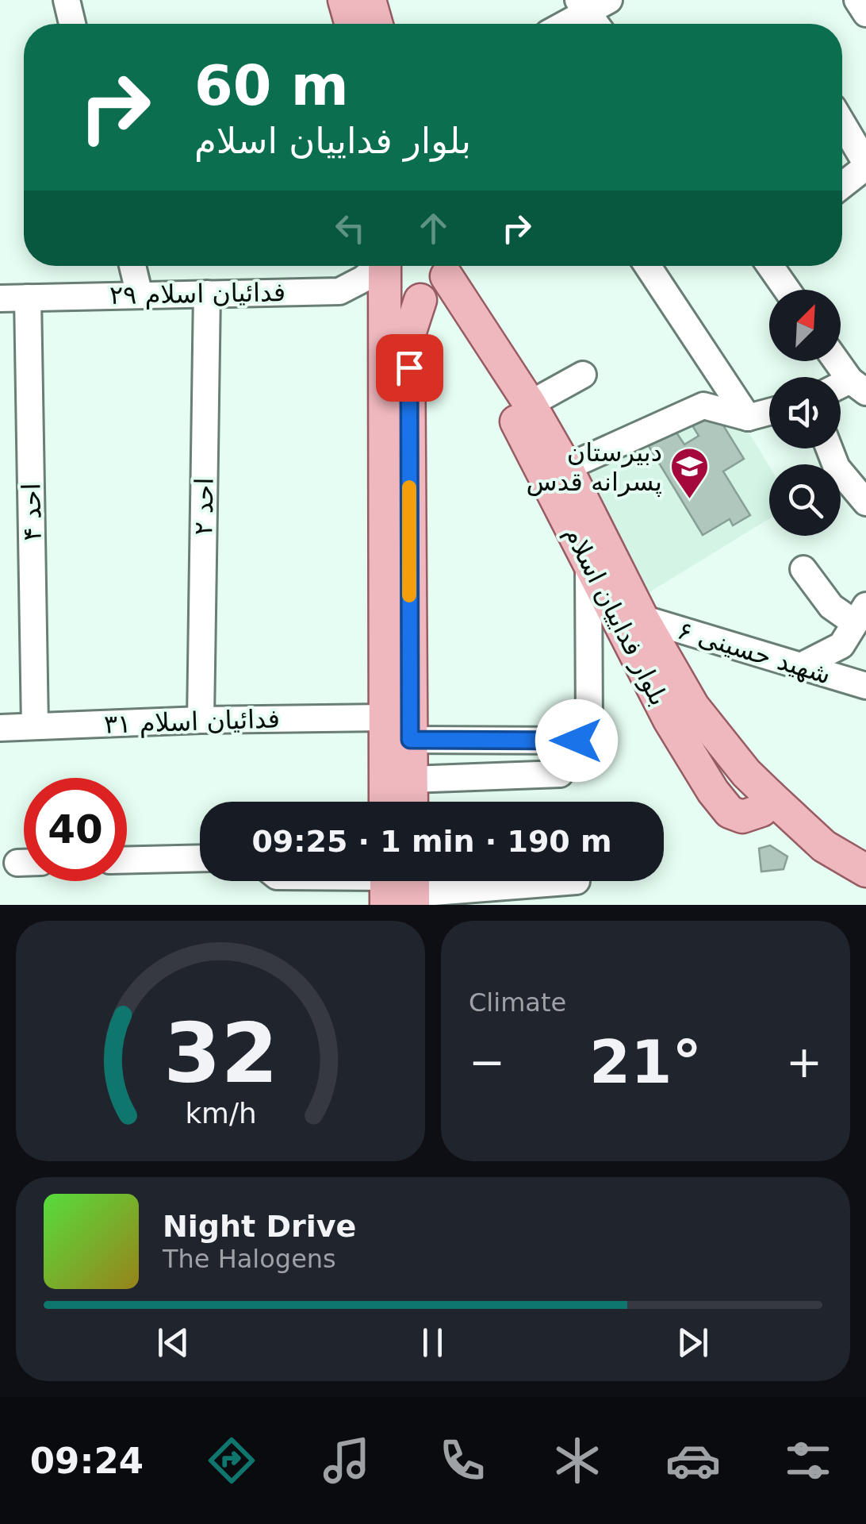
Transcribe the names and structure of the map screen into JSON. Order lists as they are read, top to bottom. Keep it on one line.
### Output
{"streets":{"main road":["بلوار فداییان اسلام"],"street":["فدائیان اسلام ۲۹","احد ۲","احد ۴","شهید حسینی ۶","فدائیان اسلام ۳۱"]},"crossings":[["فدائیان اسلام ۲۹","احد ۲"],["فدائیان اسلام ۲۹","احد ۴"],["احد ۲","فدائیان اسلام ۳۱"],["احد ۴","فدائیان اسلام ۳۱"],["بلوار فداییان اسلام","شهید حسینی ۶"]],"places":{"school or university":["دبیرستان پسرانه قدس"]},"north":"top right","page":{"turn":["60 m","بلوار فداییان اسلام"],"limit":"40","trip":"09:25 · 1 min · 190 m","tile":"Climate","heat":["−","21°","+"],"song":["Night Drive","The Halogens"],"tabs":"09:24","gauge":["32","km/h"]}}
